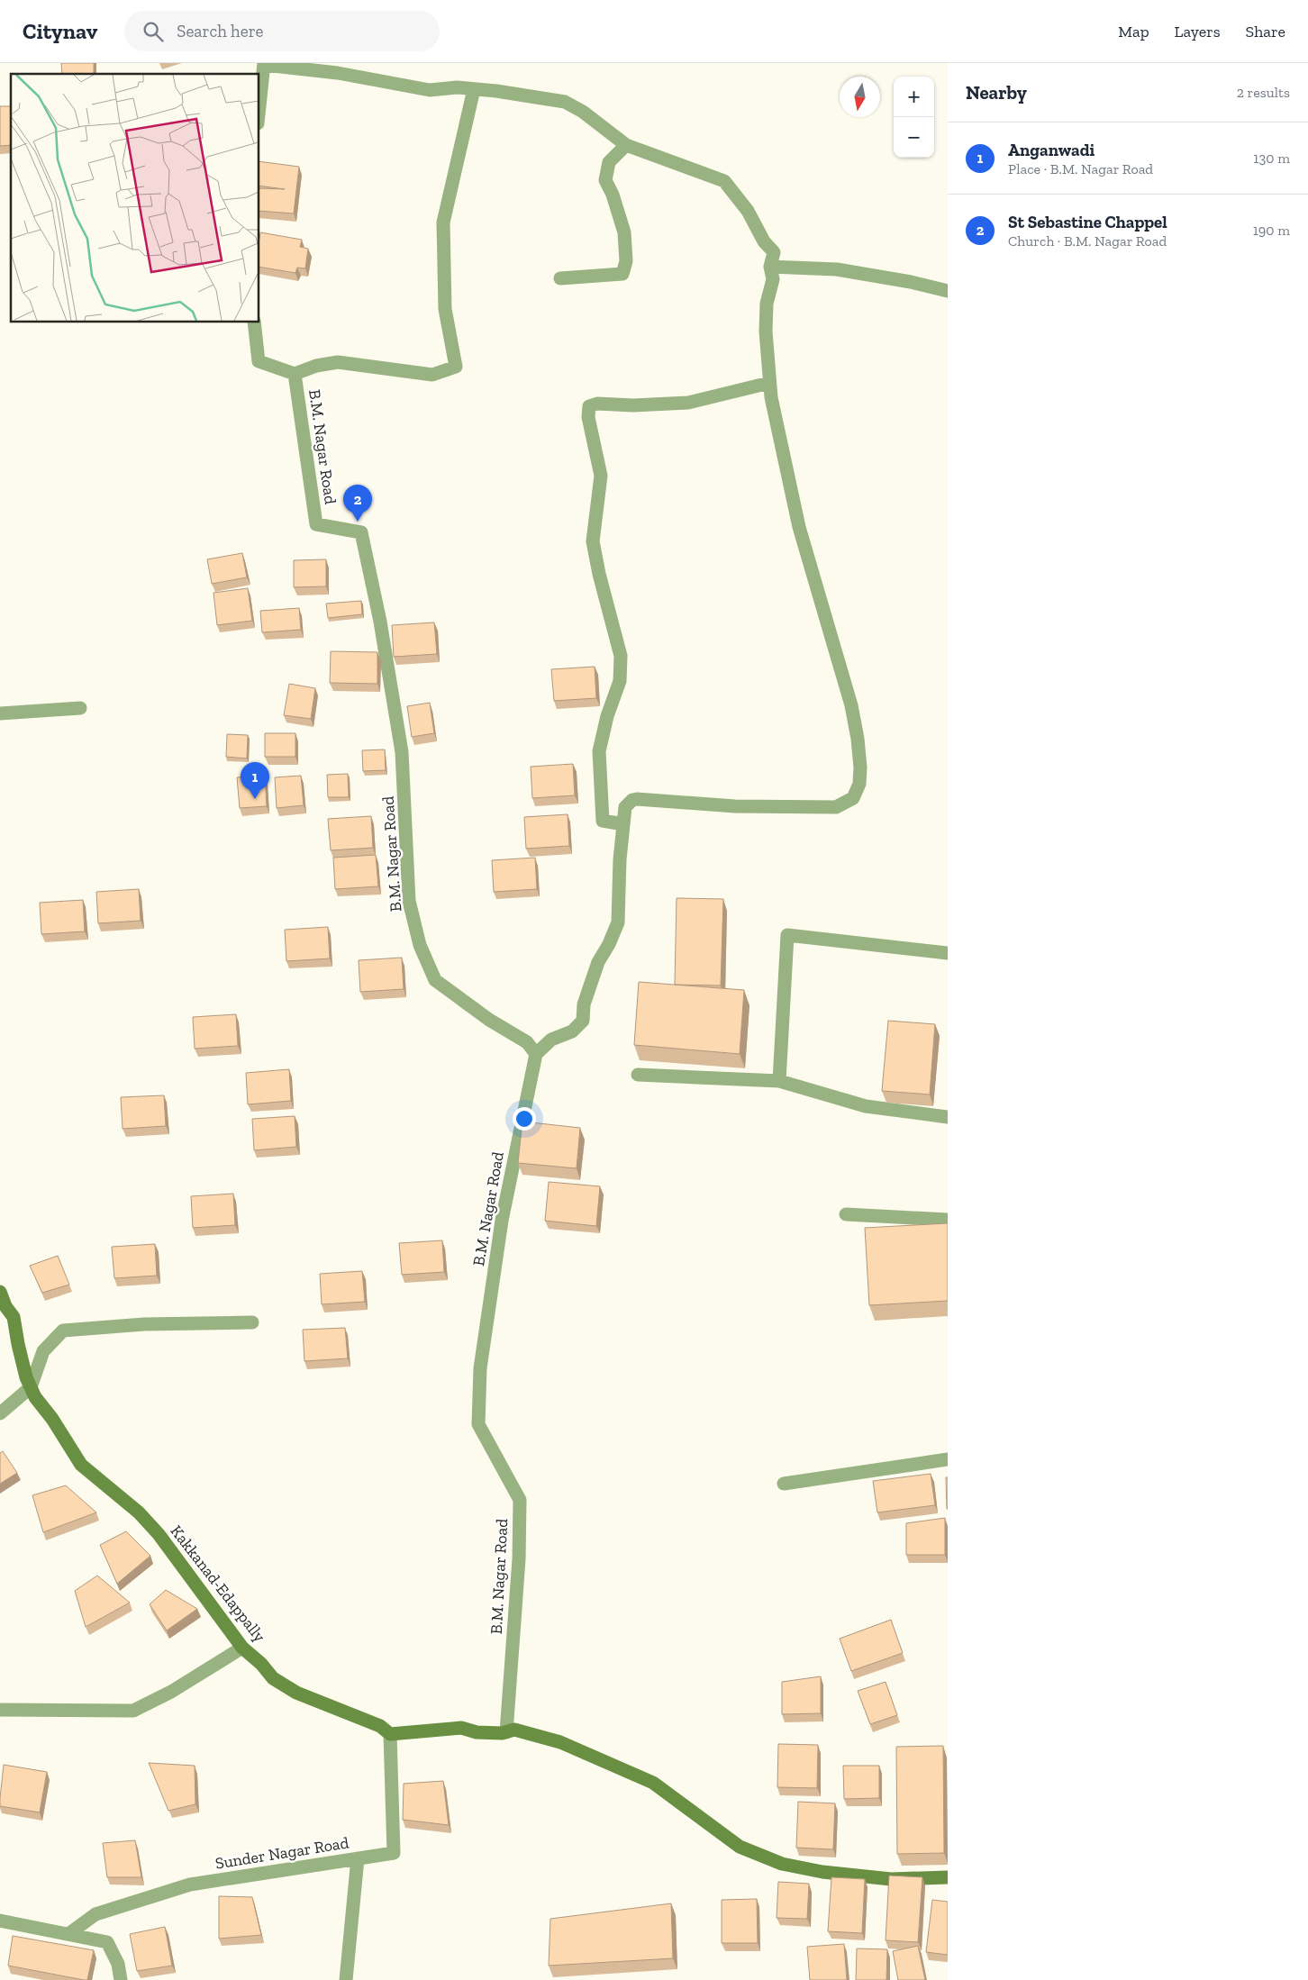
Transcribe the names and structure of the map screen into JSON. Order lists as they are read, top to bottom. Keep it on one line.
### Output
{"streets":{"street":["B.M. Nagar Road","Kakkanad-Edappally","Sunder Nagar Road"]},"crossings":[["Kakkanad-Edappally","Sunder Nagar Road"]],"north":"bottom","page":{"header":"Citynav","search":"Search here","nav":["Map","Layers","Share"],"heading":["Nearby","2 results"],"map_buttons":["+","−"],"list":[{"mark":"1","name":"Anganwadi","note":"Place · B.M. Nagar Road","value":"130 m"},{"mark":"2","name":"St Sebastine Chappel","note":"Church · B.M. Nagar Road","value":"190 m"}],"pins":["2","1"]}}
